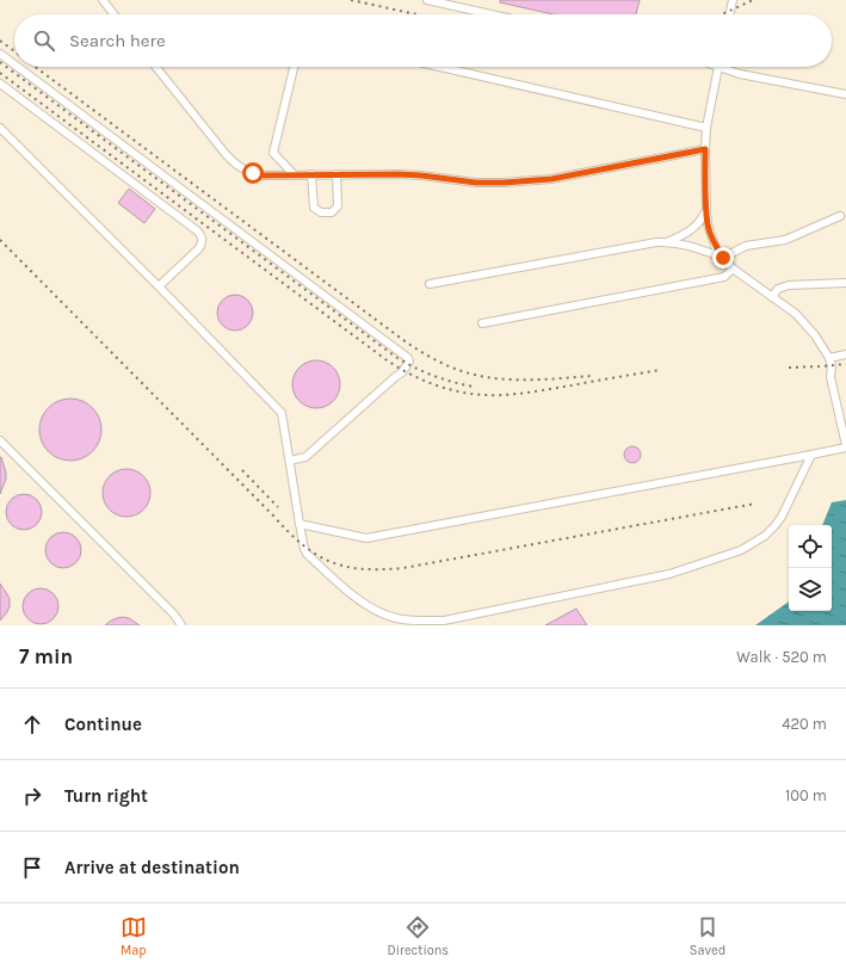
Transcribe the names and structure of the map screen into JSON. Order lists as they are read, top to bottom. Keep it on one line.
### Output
{"page":{"search":"Search here","heading":["7 min","Walk · 520 m"],"list":[["Continue","420 m"],["Turn right","100 m"],"Arrive at destination"],"nav":["Map","Directions","Saved"]}}
